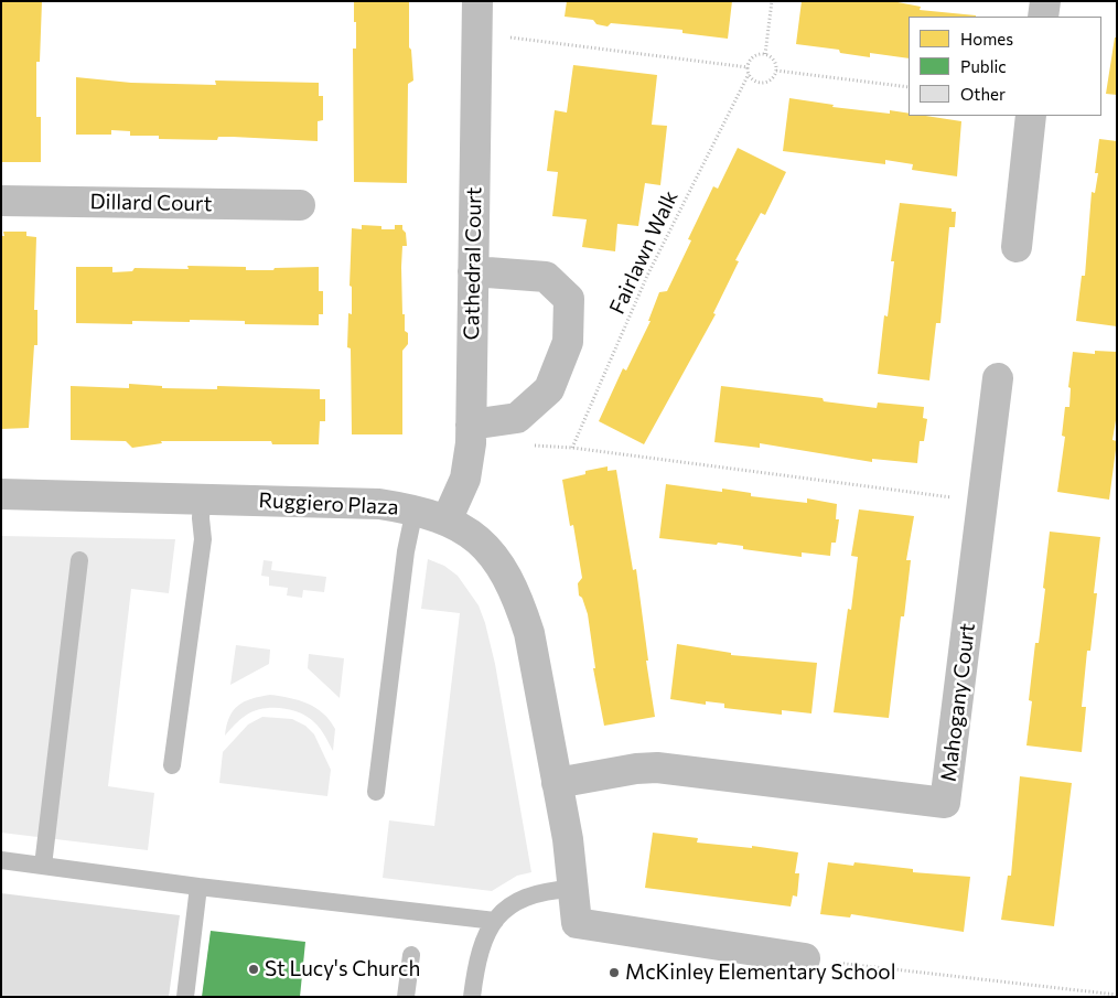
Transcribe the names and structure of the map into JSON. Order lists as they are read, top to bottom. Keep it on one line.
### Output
{"streets":{"street":["Dillard Court","Cathedral Court","Ruggiero Plaza","Mahogany Court"],"path":["Fairlawn Walk"]},"crossings":[["Cathedral Court","Ruggiero Plaza"],["Ruggiero Plaza","Mahogany Court"]],"places":["St Lucy's Church","McKinley Elementary School"],"legend":["Homes","Public","Other"]}
